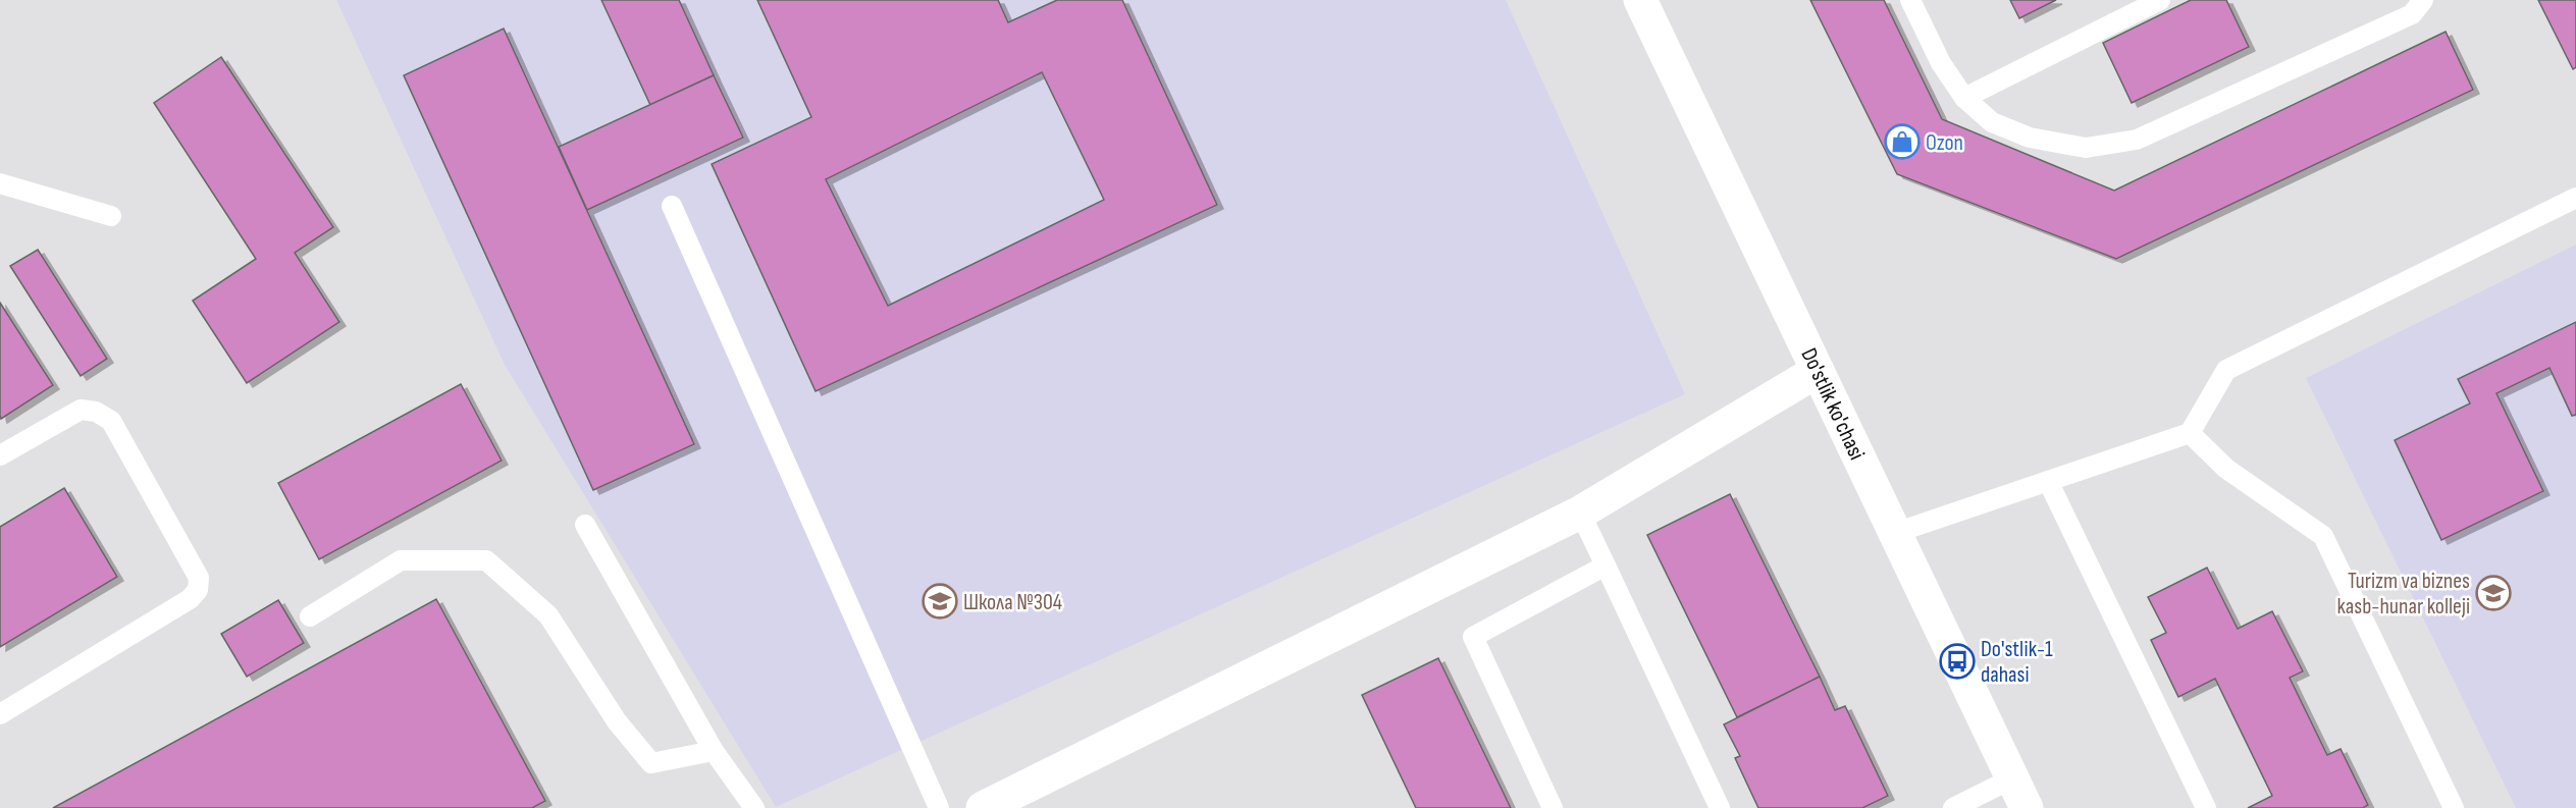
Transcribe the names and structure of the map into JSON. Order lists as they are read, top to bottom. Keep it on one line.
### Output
{"streets":{"street":["Do'stlik ko'chasi"]},"places":{"shop":["Ozon"],"school or university":["Turizm va biznes kasb-hunar kolleji","Школа №304"],"bus stop":["Do'stlik-1 dahasi"]}}
